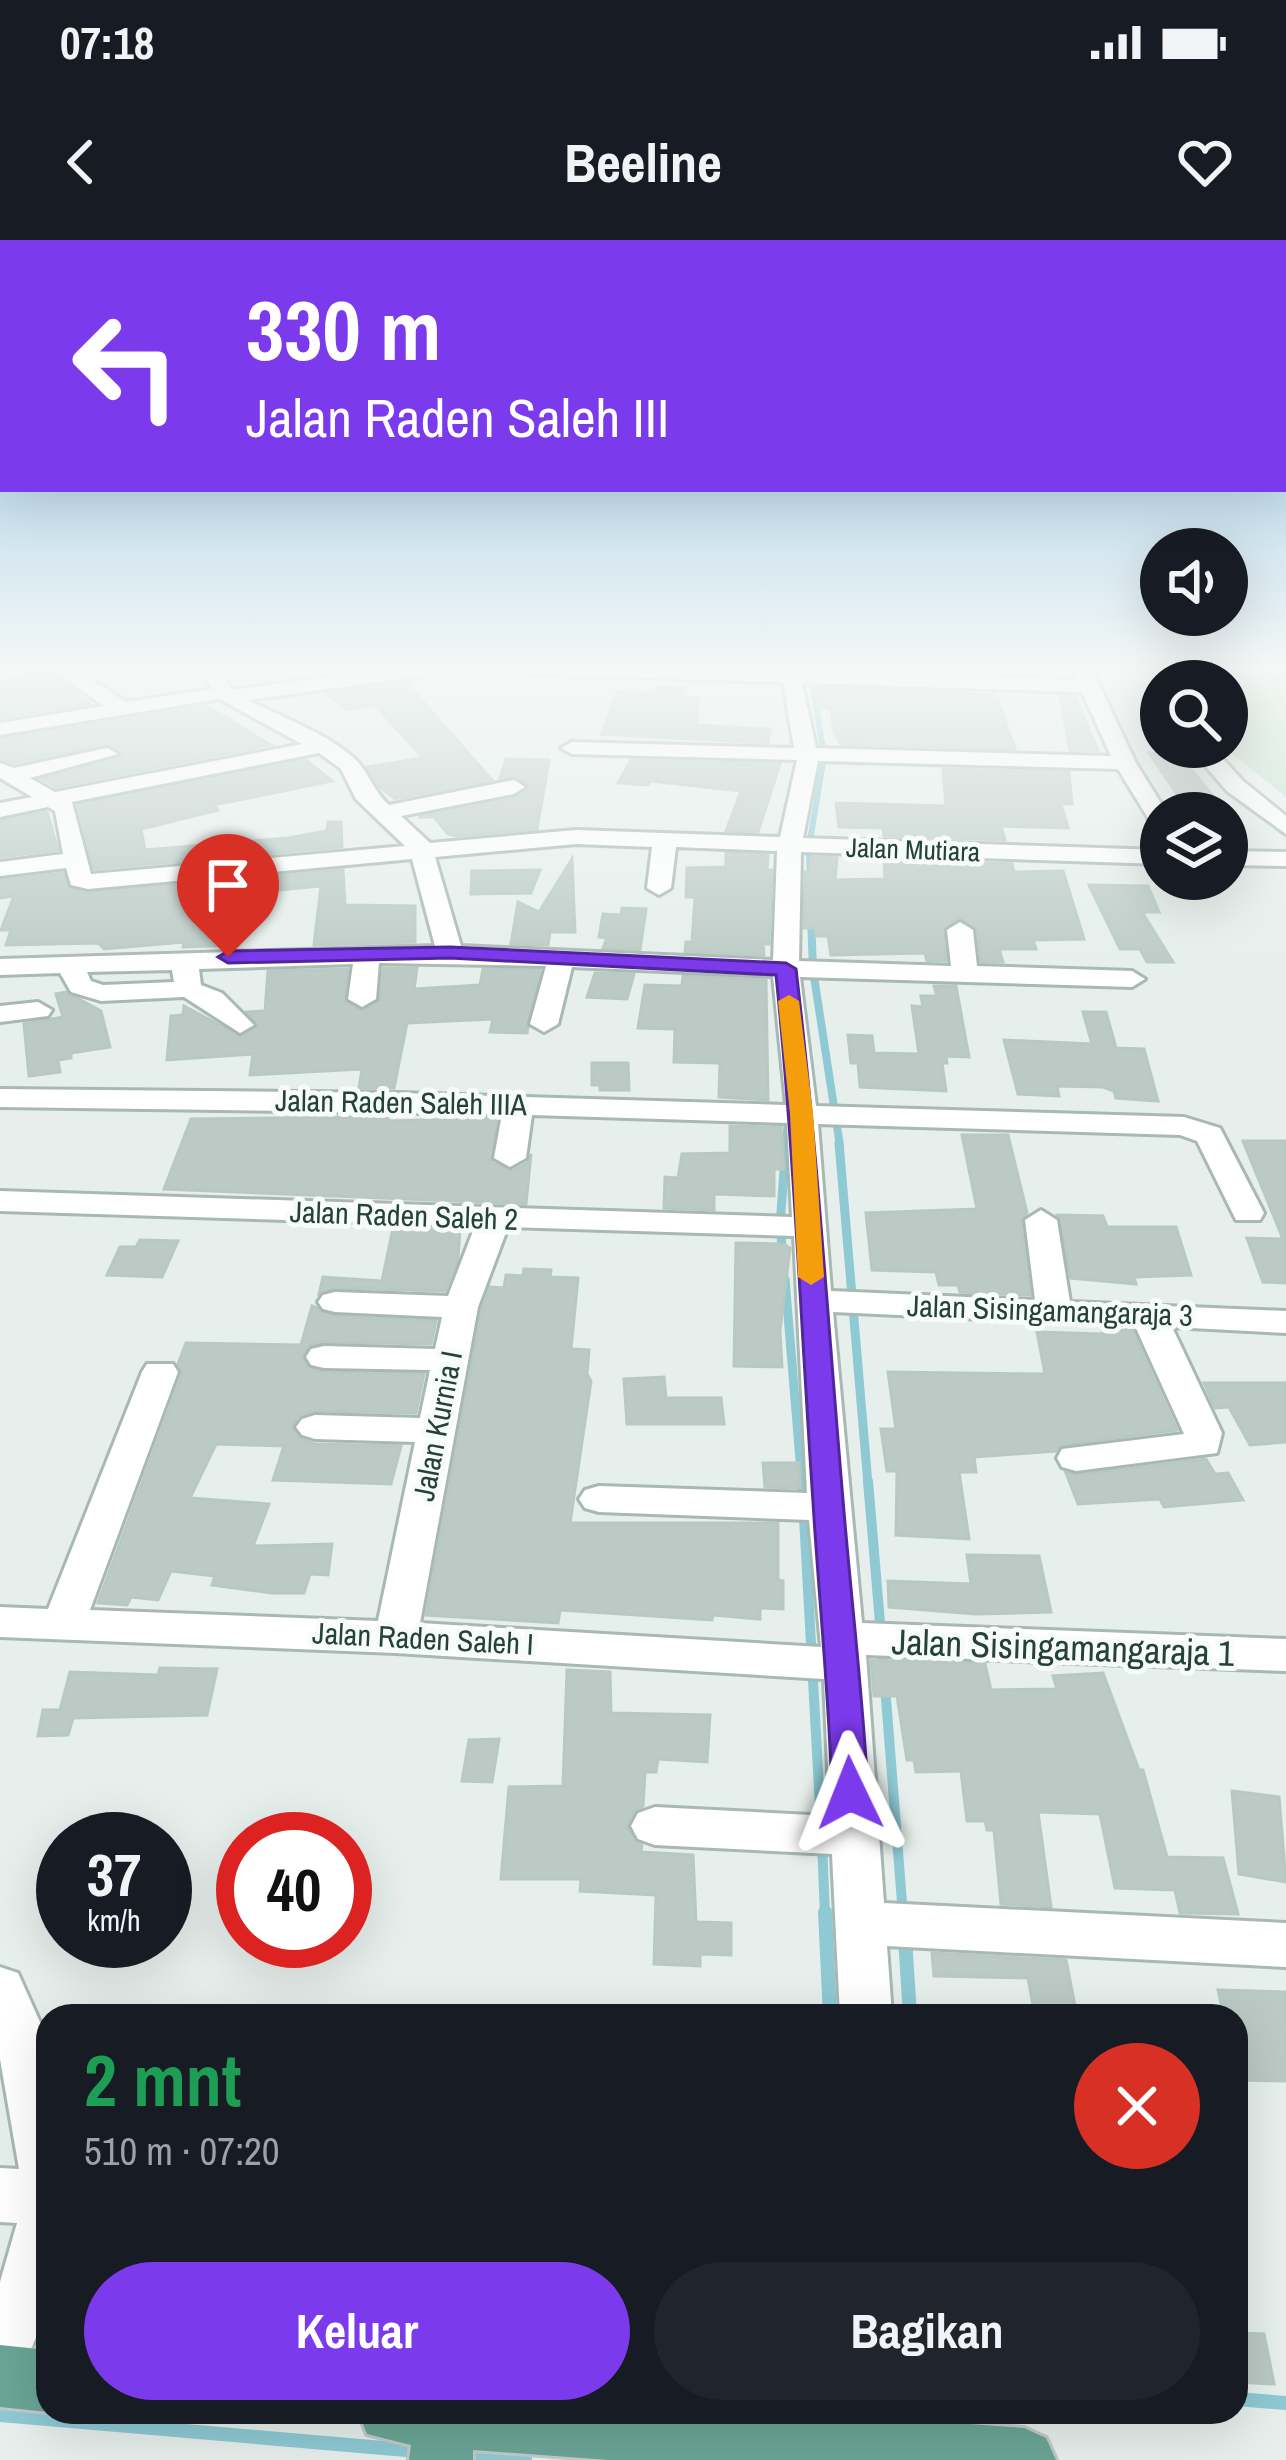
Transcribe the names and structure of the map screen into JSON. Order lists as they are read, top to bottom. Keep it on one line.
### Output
{"streets":{"street":["Jalan Mutiara","Jalan Raden Saleh IIIA","Jalan Raden Saleh 2","Jalan Sisingamangaraja 3","Jalan Kurnia I","Jalan Raden Saleh I","Jalan Sisingamangaraja 1"]},"crossings":[["Jalan Raden Saleh 2","Jalan Kurnia I"],["Jalan Kurnia I","Jalan Raden Saleh I"],["Jalan Raden Saleh I","Jalan Sisingamangaraja 1"]],"page":{"status":"07:18","header":"Beeline","turn":["330 m","Jalan Raden Saleh III"],"speed":"37 km/h","limit":"40","heading":["2 mnt","510 m · 07:20"],"buttons":["Keluar","Bagikan"]}}
